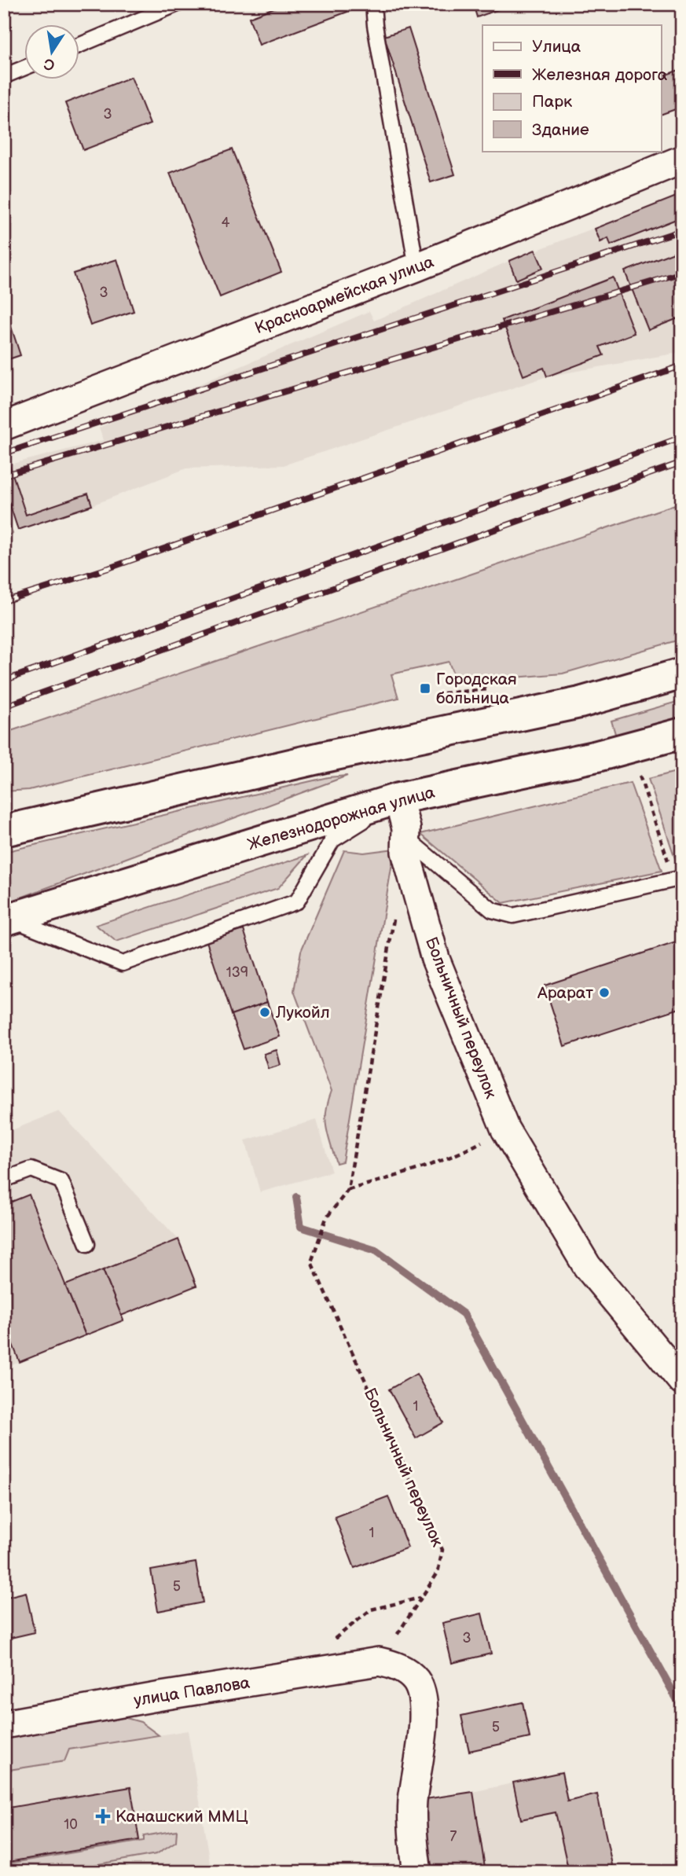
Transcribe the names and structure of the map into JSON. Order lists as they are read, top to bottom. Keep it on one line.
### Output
{"streets":{"main road":["Железнодорожная улица"],"street":["Красноармейская улица","Больничный переулок","улица Павлова"]},"crossings":[["Железнодорожная улица","Больничный переулок"],["Больничный переулок","улица Павлова"]],"places":{"transit":["Городская больница"],"other":["Арарат","Лукойл"],"health":["Канашский ММЦ"]},"house_numbers":["3","4","3","139","1","1","5","3","5","10","7"],"legend":["Улица","Железная дорога","Парк","Здание"],"north":"bottom"}
